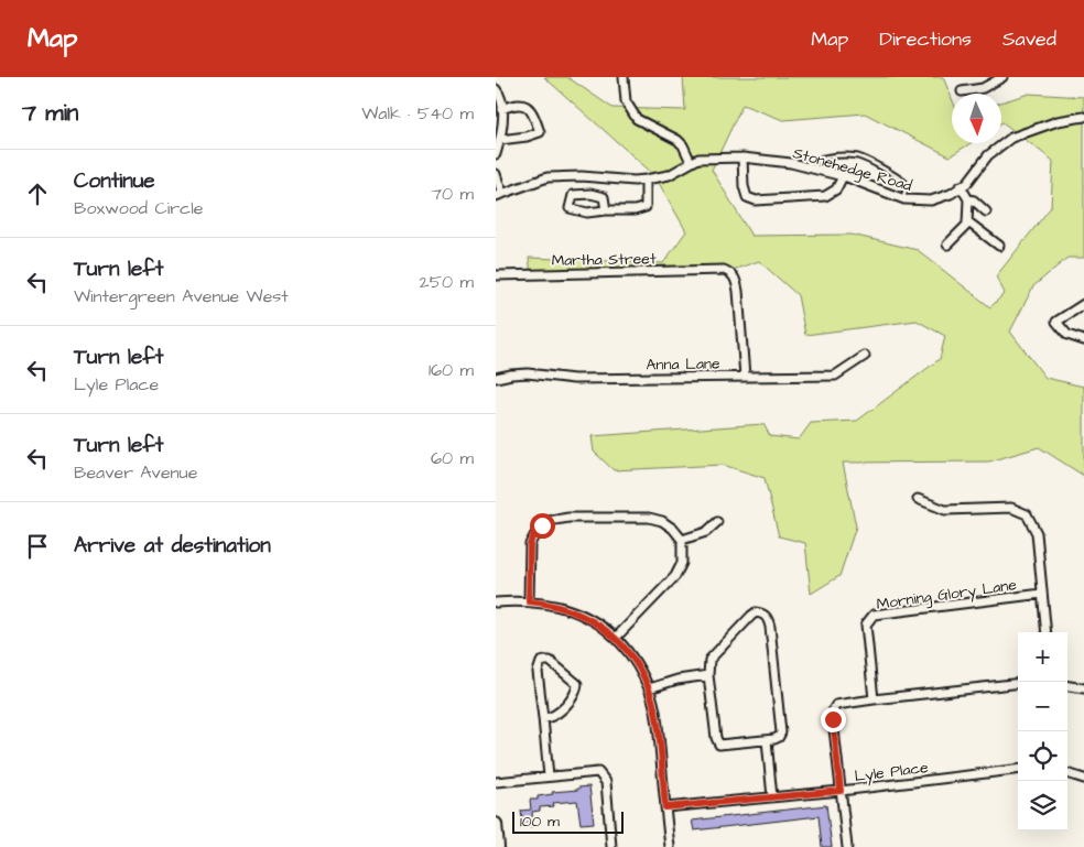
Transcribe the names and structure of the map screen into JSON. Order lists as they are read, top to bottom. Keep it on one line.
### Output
{"streets":{"street":["Stonehedge Road","Martha Street","Anna Lane","Morning Glory Lane","Lyle Place"]},"crossings":[["Martha Street","Anna Lane"]],"scale_bar":"100 m","north":"bottom","page":{"header":"Map","nav":["Map","Directions","Saved"],"heading":["7 min","Walk · 540 m"],"list":[["Continue","Boxwood Circle","70 m"],["Turn left","Wintergreen Avenue West","250 m"],["Turn left","Lyle Place","160 m"],["Turn left","Beaver Avenue","60 m"],"Arrive at destination"],"map_buttons":["+","−"],"scale":"100 m"}}
